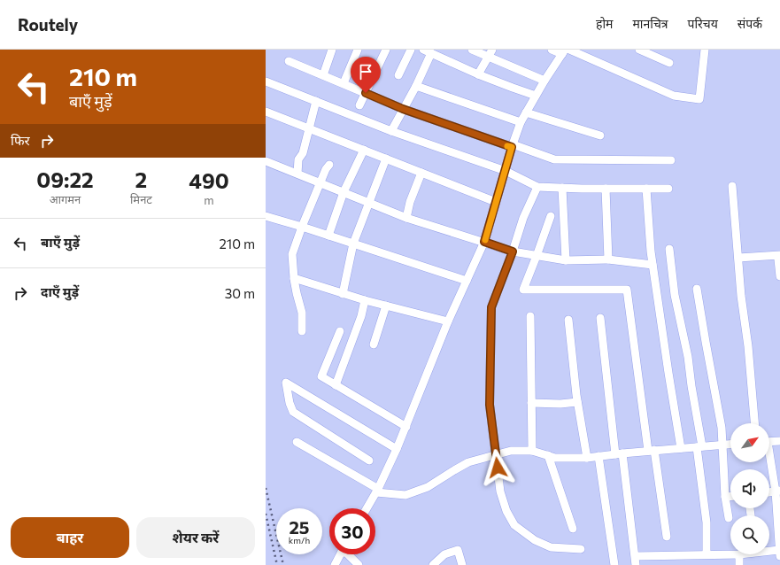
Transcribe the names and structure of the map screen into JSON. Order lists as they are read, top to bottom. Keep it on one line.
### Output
{"north":"top right","page":{"header":"Routely","nav":["होम","मानचित्र","परिचय","संपर्क"],"turn":["210 m","बाएँ मुड़ें"],"then":"फिर","eta":["09:22","आगमन","2","मिनट","490","m"],"list":[{"name":"बाएँ मुड़ें","value":"210 m"},{"name":"दाएँ मुड़ें","value":"30 m"}],"speed":"25 km/h","limit":"30","buttons":["बाहर","शेयर करें"]}}
